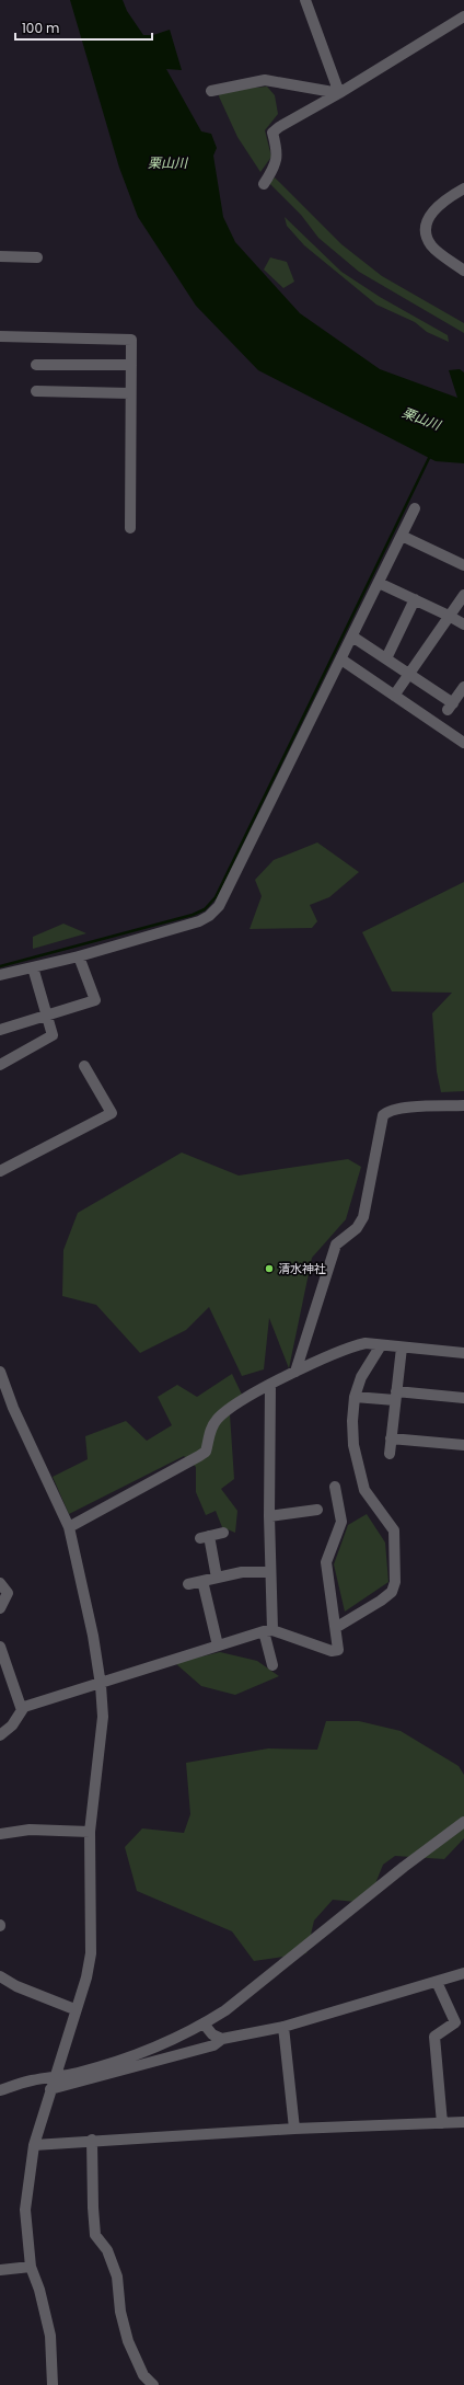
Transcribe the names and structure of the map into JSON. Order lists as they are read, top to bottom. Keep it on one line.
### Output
{"water":["栗山川"],"places":["清水神社"],"scale_bar":"100 m"}
